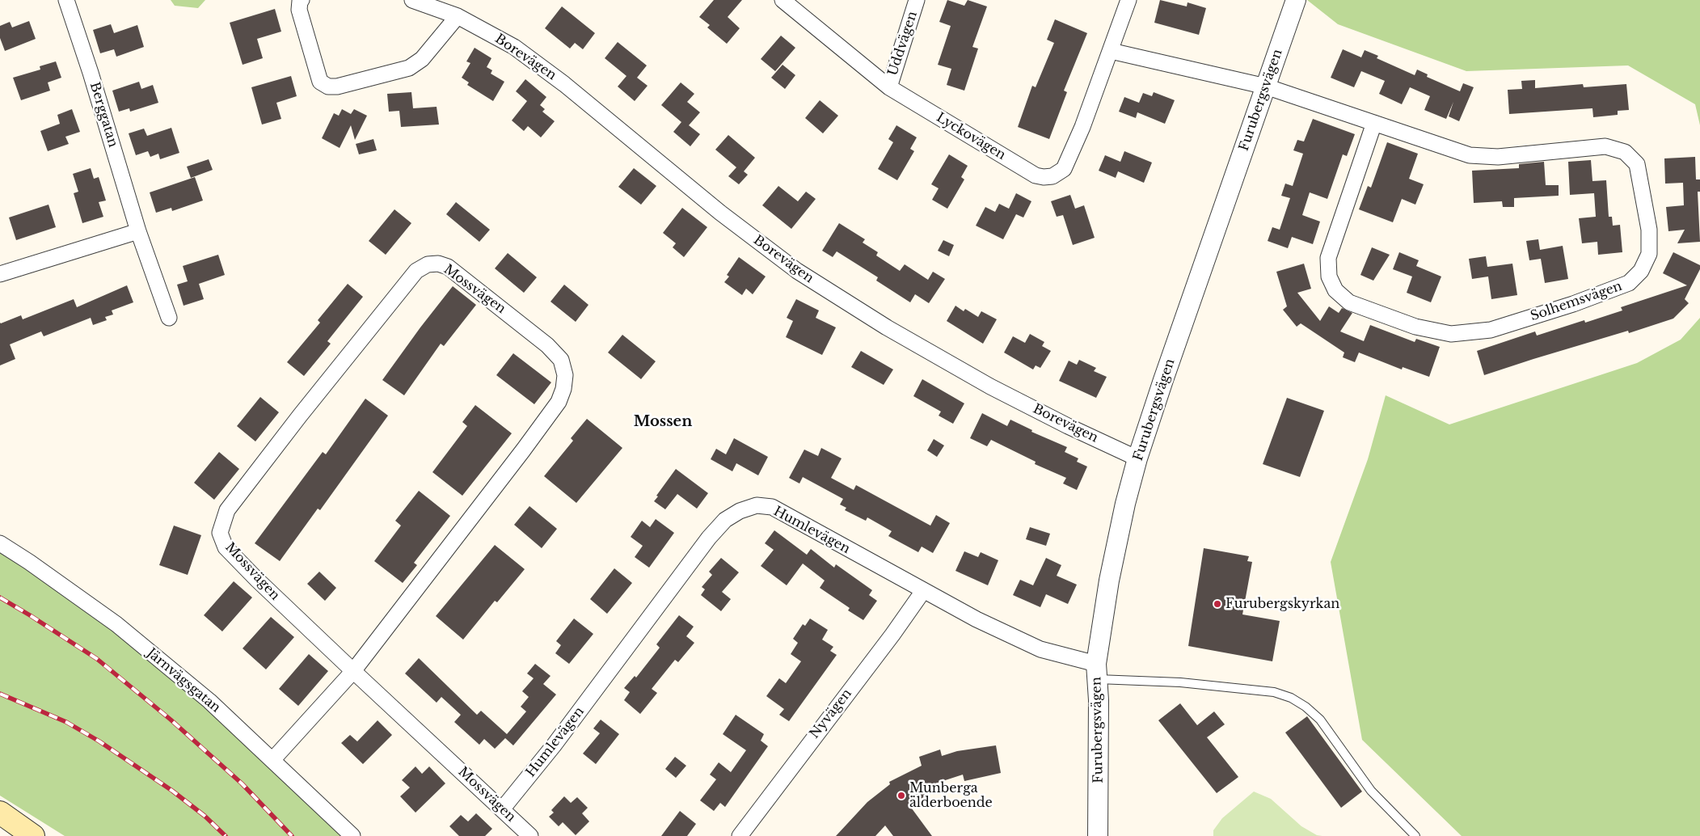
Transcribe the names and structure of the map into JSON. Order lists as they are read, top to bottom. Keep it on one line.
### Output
{"streets":{"street":["Uddvägen","Borevägen","Furubergsvägen","Berggatan","Lyckovägen","Mossvägen","Solhemsvägen","Humlevägen","Järnvägsgatan","Nyvägen"]},"crossings":[["Uddvägen","Lyckovägen"],["Borevägen","Furubergsvägen"],["Furubergsvägen","Solhemsvägen"],["Furubergsvägen","Humlevägen"],["Mossvägen","Humlevägen"],["Mossvägen","Järnvägsgatan"],["Humlevägen","Nyvägen"]],"districts":["Mossen"],"places":["Furubergskyrkan","Munberga älderboende"]}
